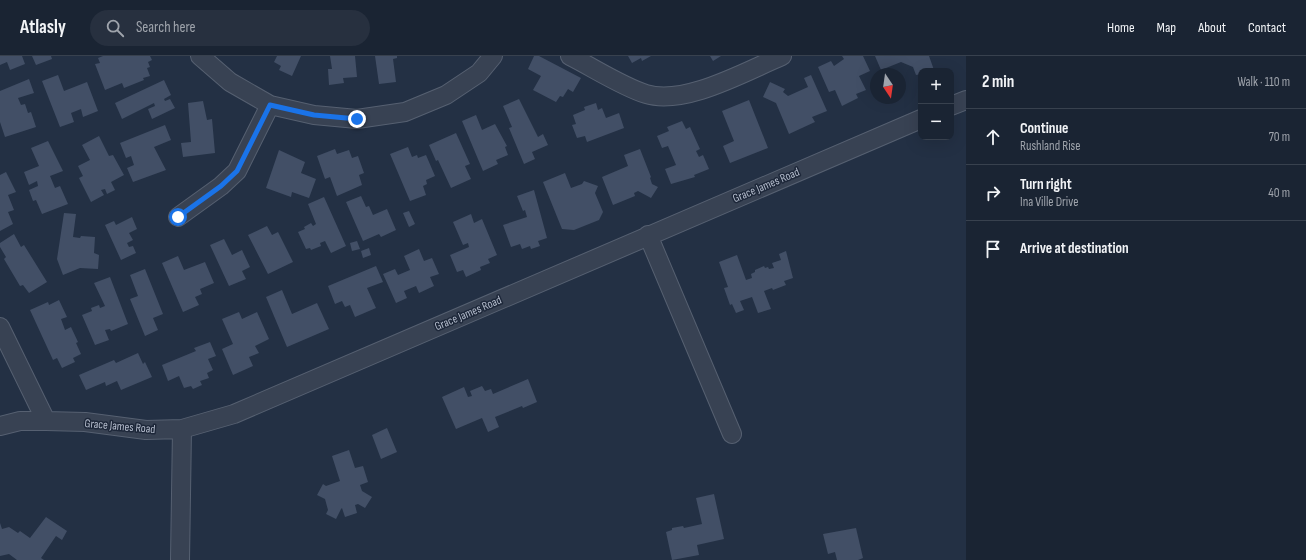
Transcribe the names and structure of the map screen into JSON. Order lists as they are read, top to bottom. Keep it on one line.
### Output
{"streets":{"street":["Grace James Road"]},"north":"bottom","page":{"header":"Atlasly","search":"Search here","nav":["Home","Map","About","Contact"],"heading":["2 min","Walk · 110 m"],"map_buttons":["+","−"],"list":[["Continue","Rushland Rise","70 m"],["Turn right","Ina Ville Drive","40 m"],"Arrive at destination"]}}
